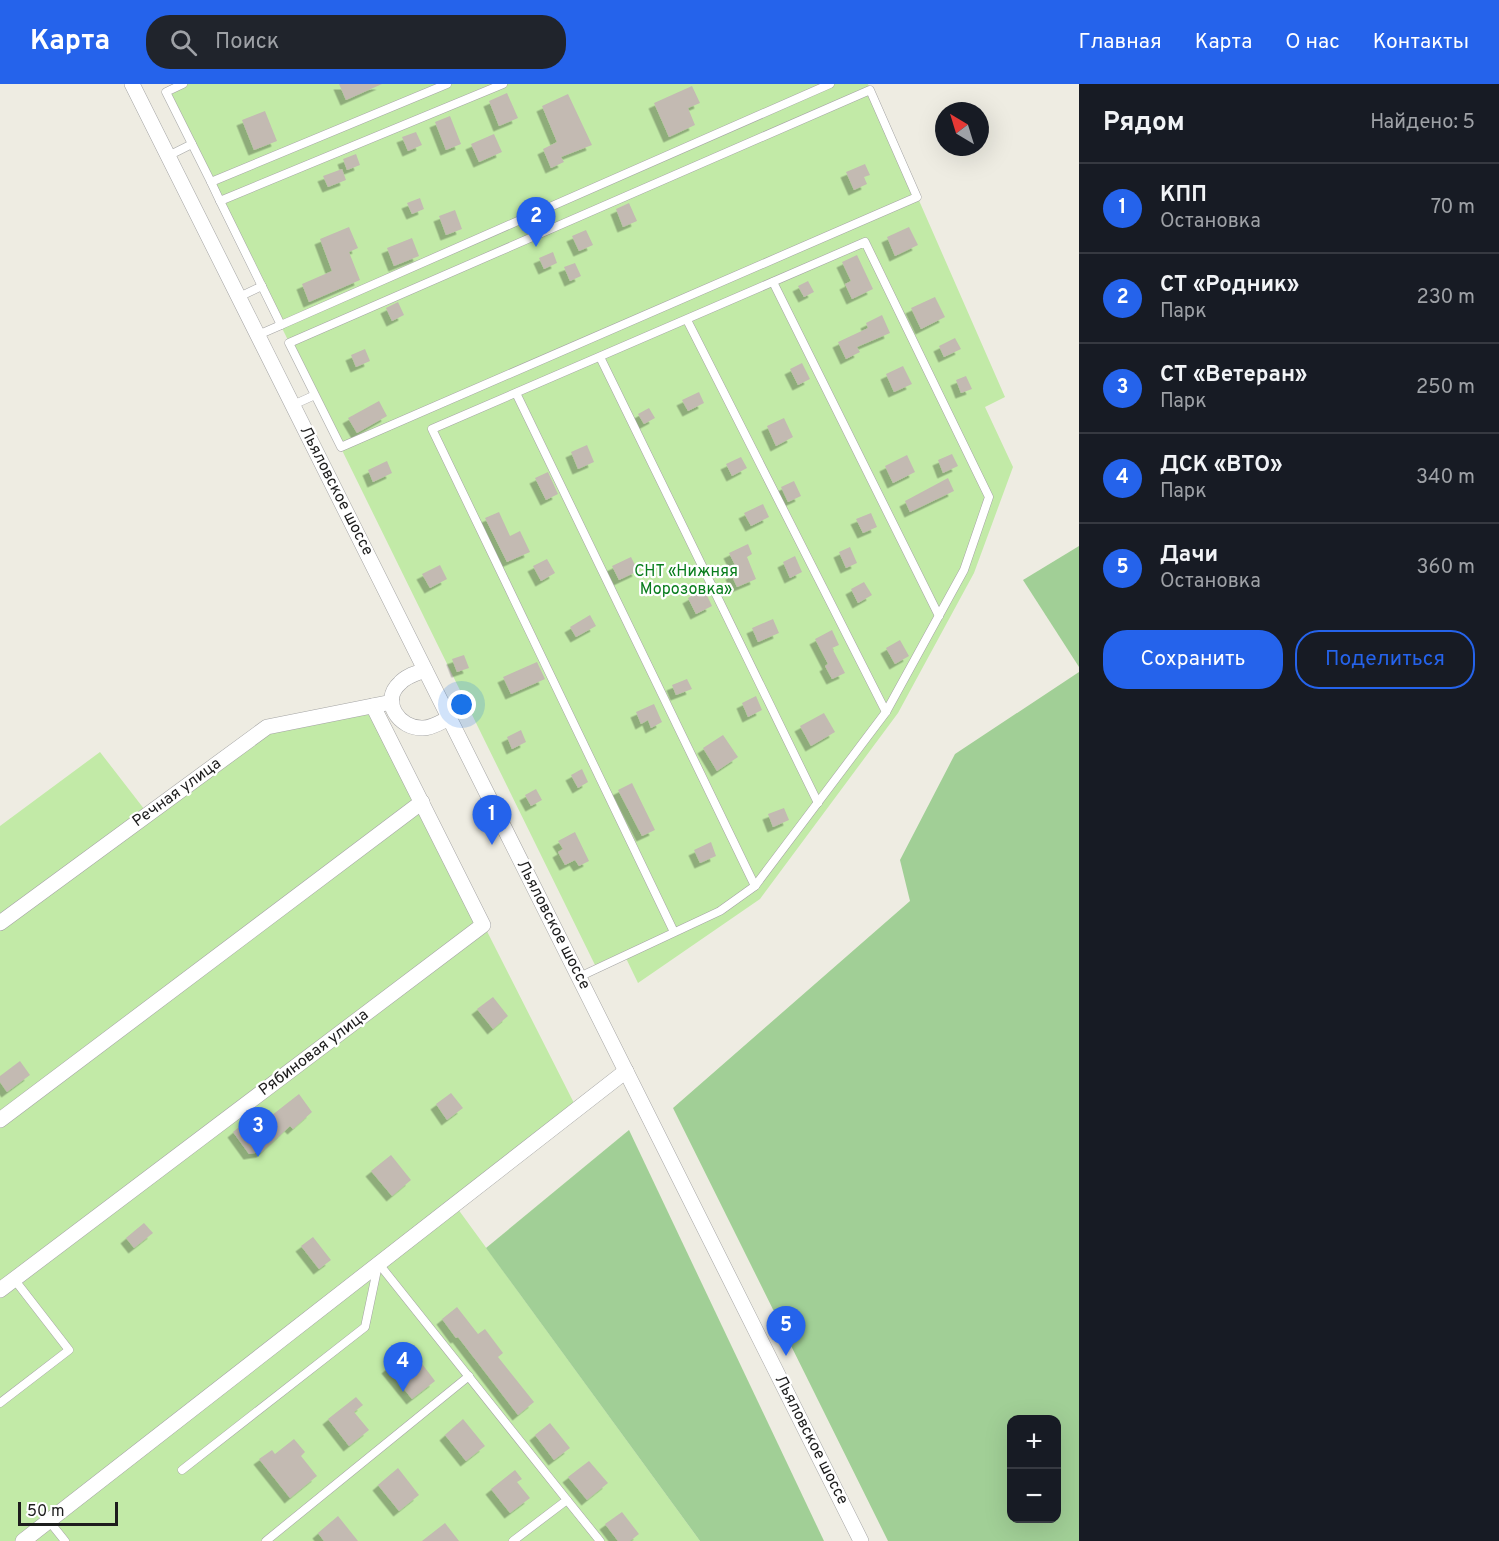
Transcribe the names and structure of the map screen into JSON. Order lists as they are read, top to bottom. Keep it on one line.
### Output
{"streets":{"street":["Льяловское шоссе","Речная улица","Рябиновая улица"]},"crossings":[["Льяловское шоссе","Речная улица"]],"parks":["СНТ «Нижняя Морозовка»"],"scale_bar":"50 m","north":"top left","page":{"header":"Карта","search":"Поиск","nav":["Главная","Карта","О нас","Контакты"],"heading":["Рядом","Найдено: 5"],"list":[{"mark":"1","name":"КПП","note":"Остановка","value":"70 m"},{"mark":"2","name":"СТ «Родник»","note":"Парк","value":"230 m"},{"mark":"3","name":"СТ «Ветеран»","note":"Парк","value":"250 m"},{"mark":"4","name":"ДСК «ВТО»","note":"Парк","value":"340 m"},{"mark":"5","name":"Дачи","note":"Остановка","value":"360 m"}],"pins":["2","1","3","5","4"],"buttons":["Сохранить","Поделиться"],"map_buttons":["+","−"],"scale":"50 m"}}
